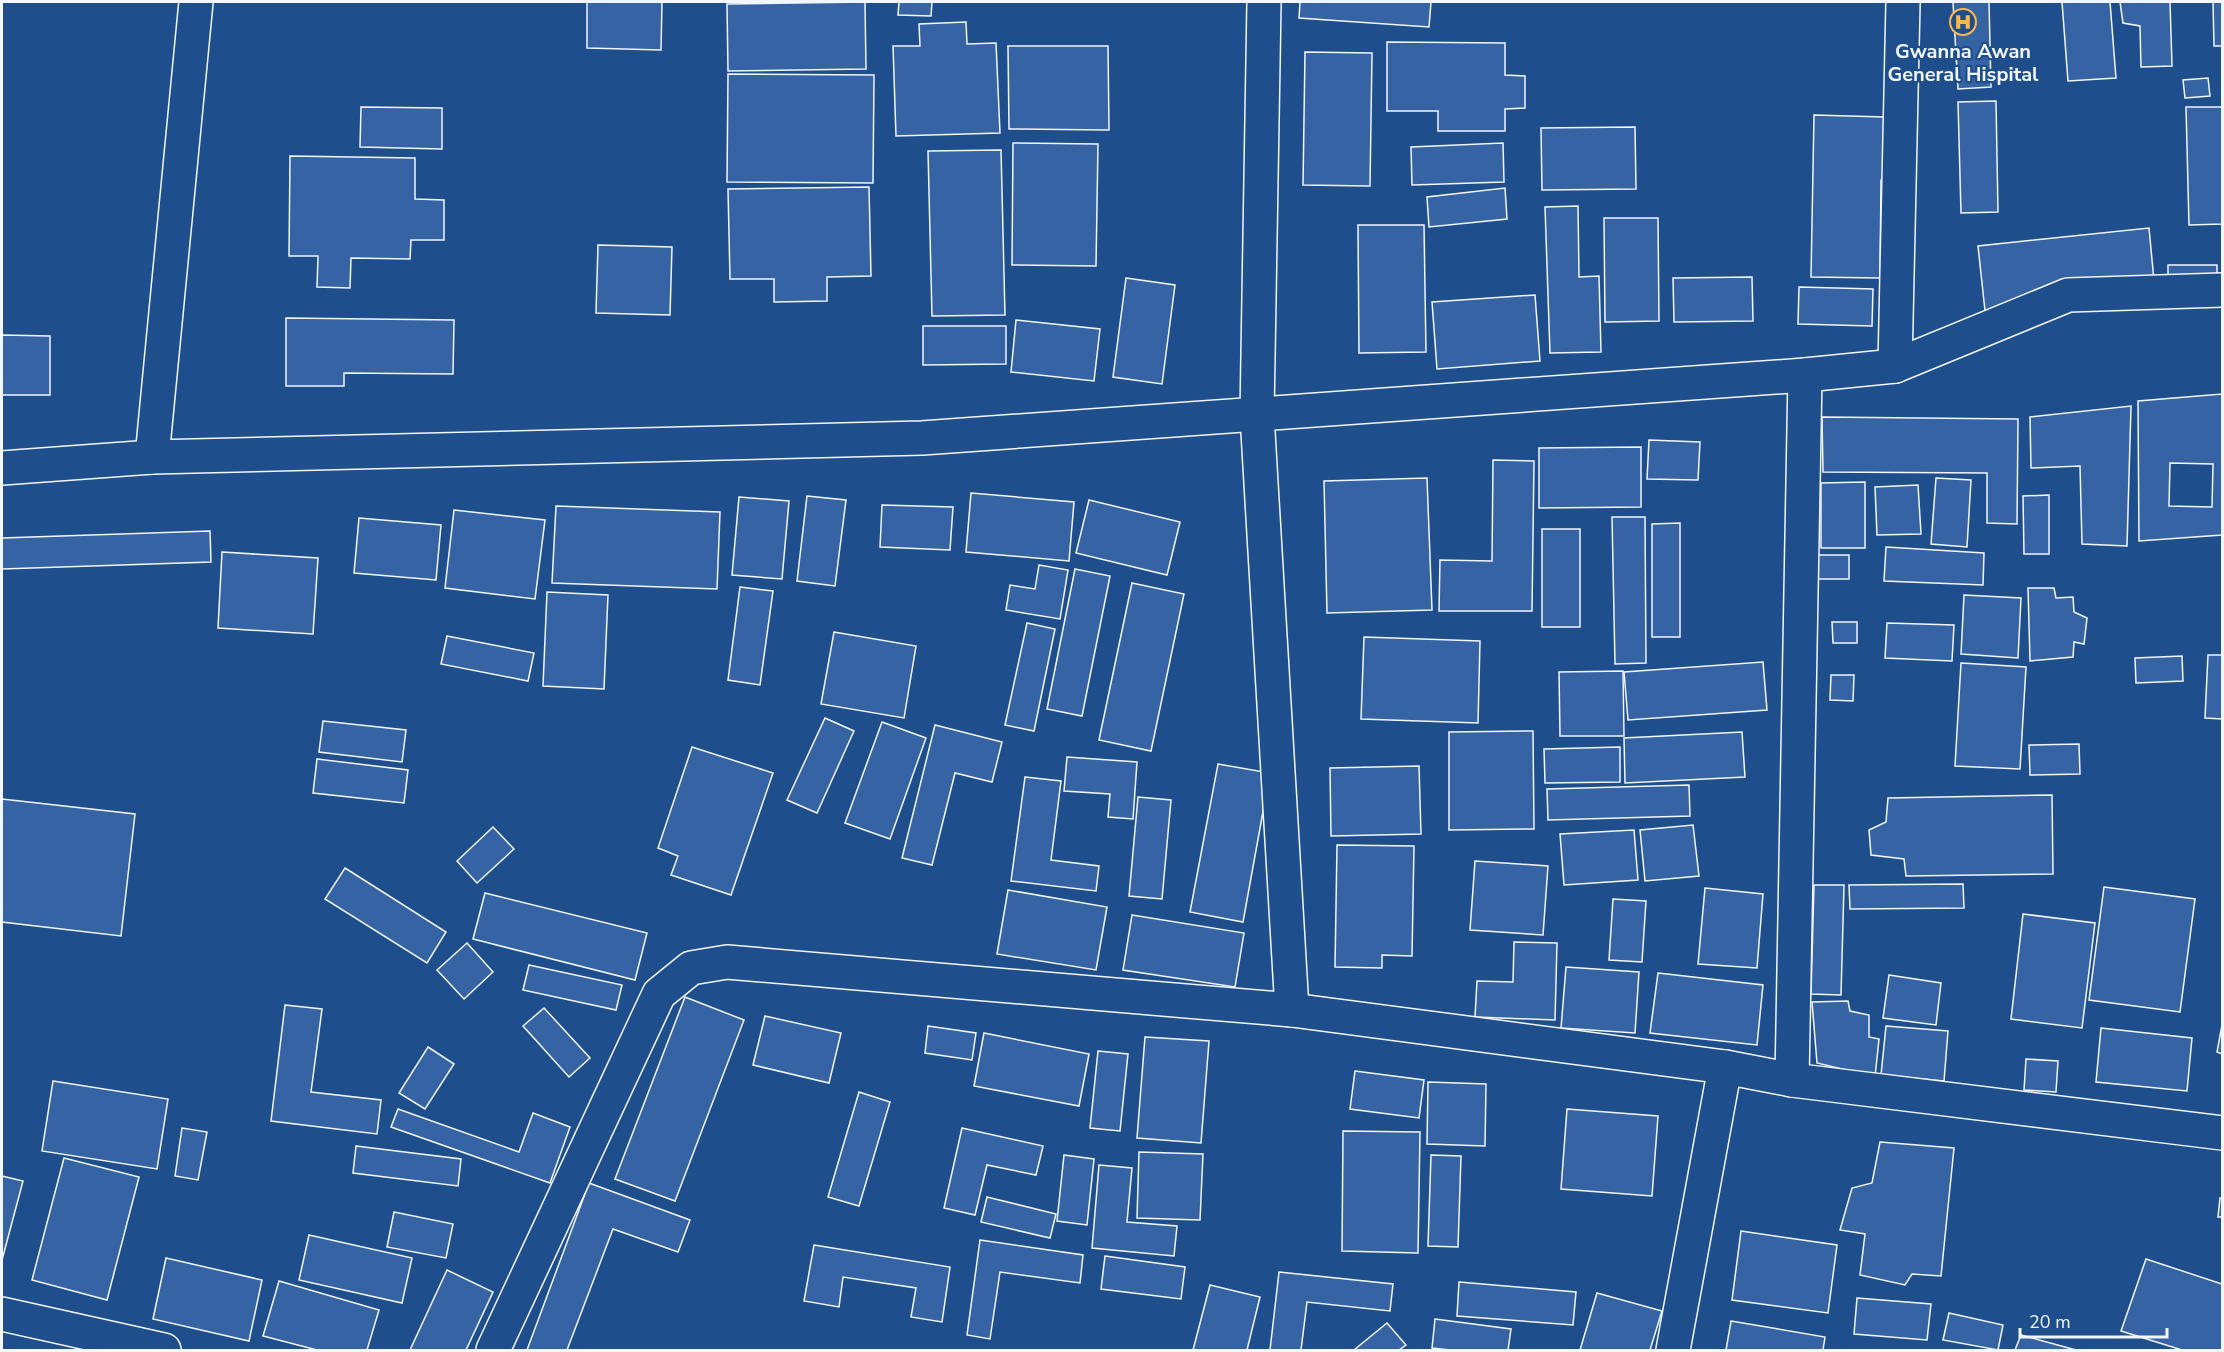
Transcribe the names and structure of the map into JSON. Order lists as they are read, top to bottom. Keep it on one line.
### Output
{"places":{"hospital":["Gwanna Awan General Hispital"]},"scale_bar":"20 m"}
